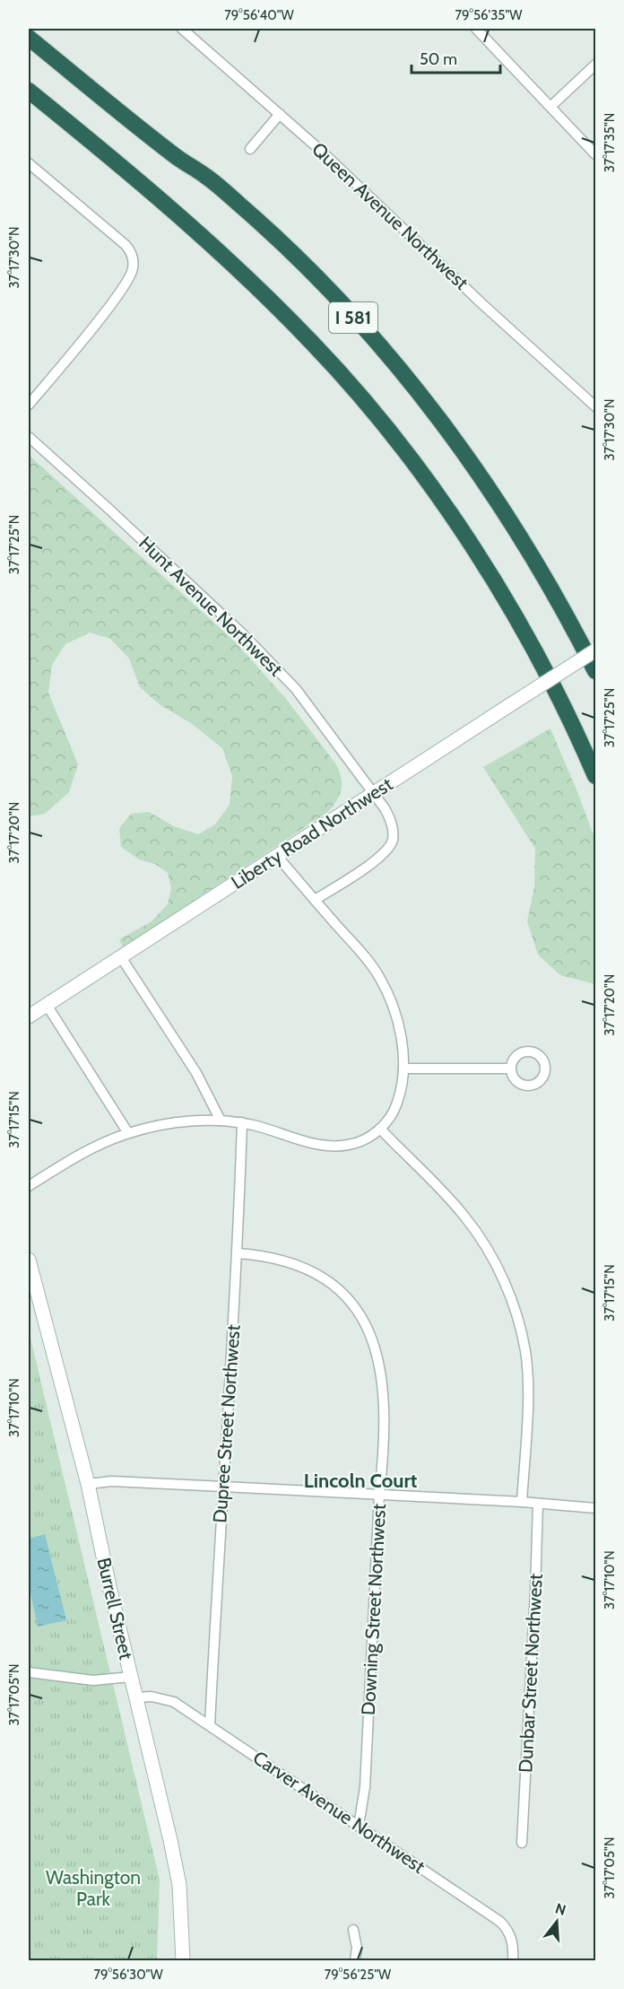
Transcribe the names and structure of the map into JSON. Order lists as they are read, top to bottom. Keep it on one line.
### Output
{"streets":{"highway":["I 581"],"street":["Queen Avenue Northwest","Hunt Avenue Northwest","Liberty Road Northwest","Dupree Street Northwest","Burrell Street","Downing Street Northwest","Dunbar Street Northwest","Carver Avenue Northwest"]},"crossings":[["Hunt Avenue Northwest","Liberty Road Northwest"],["Dupree Street Northwest","Downing Street Northwest"],["Dupree Street Northwest","Carver Avenue Northwest"],["Burrell Street","Carver Avenue Northwest"],["Downing Street Northwest","Carver Avenue Northwest"]],"districts":["Lincoln Court"],"parks":["Washington Park"],"scale_bar":"50 m","north":"top","coordinates":["79°56'40\"W","79°56'35\"W","37°17'35\"N","37°17'30\"N","37°17'25\"N","37°17'20\"N","37°17'15\"N","37°17'10\"N","37°17'05\"N","79°56'30\"W","79°56'25\"W"]}
